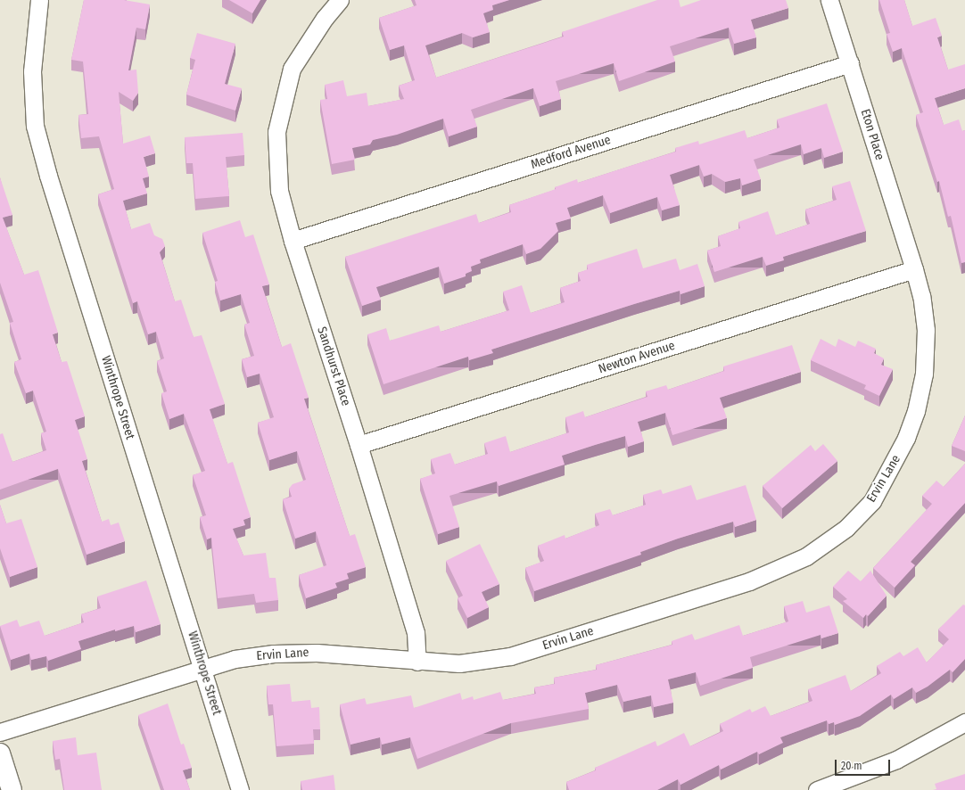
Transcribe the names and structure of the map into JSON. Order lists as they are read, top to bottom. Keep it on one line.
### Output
{"streets":{"street":["Eton Place","Medford Avenue","Newton Avenue","Sandhurst Place","Winthrope Street","Ervin Lane"]},"crossings":[["Eton Place","Medford Avenue"],["Eton Place","Newton Avenue"],["Eton Place","Ervin Lane"],["Medford Avenue","Sandhurst Place"],["Newton Avenue","Sandhurst Place"],["Newton Avenue","Ervin Lane"],["Sandhurst Place","Ervin Lane"],["Winthrope Street","Ervin Lane"]],"scale_bar":"20 m"}
